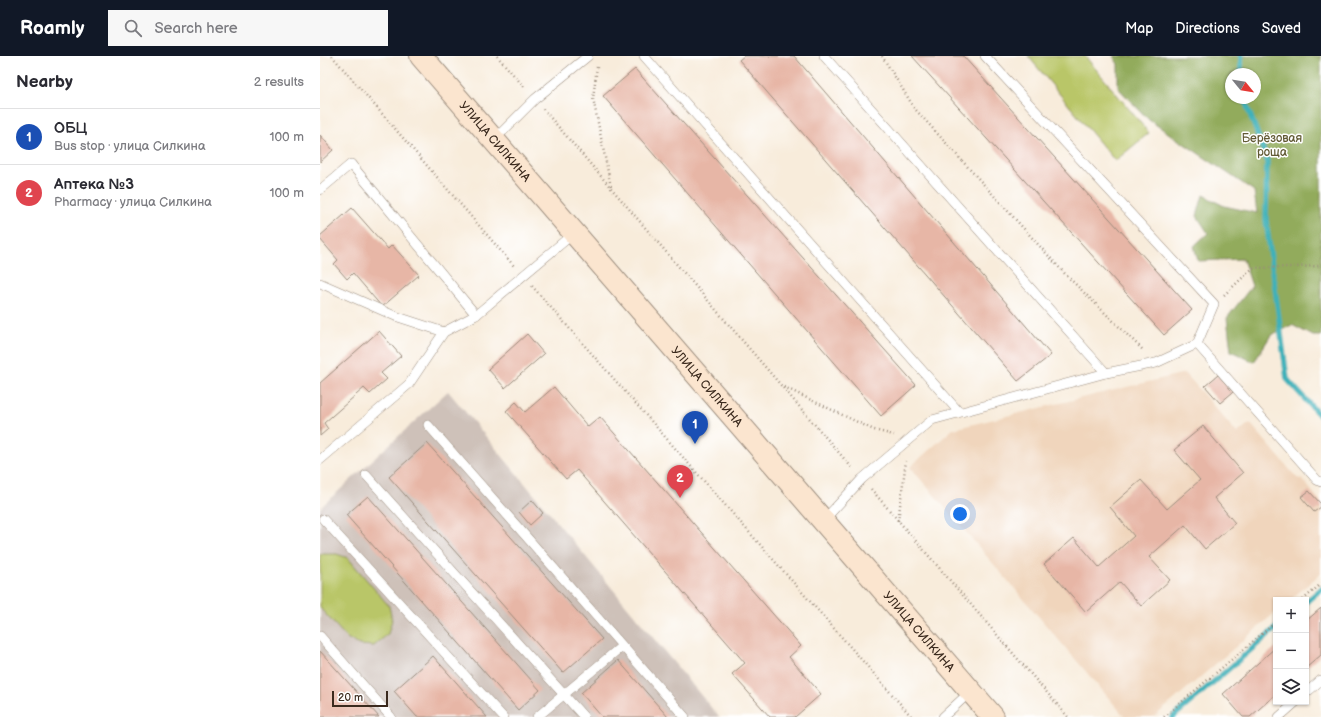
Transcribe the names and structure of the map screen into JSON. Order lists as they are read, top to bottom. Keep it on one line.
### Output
{"streets":{"main road":["УЛИЦА СИЛКИНА"]},"parks":["Берёзовая роща"],"scale_bar":"20 m","north":"bottom right","page":{"header":"Roamly","search":"Search here","nav":["Map","Directions","Saved"],"heading":["Nearby","2 results"],"list":[{"mark":"1","name":"ОБЦ","note":"Bus stop · улица Силкина","value":"100 m"},{"mark":"2","name":"Аптека №3","note":"Pharmacy · улица Силкина","value":"100 m"}],"pins":["1","2"],"map_buttons":["+","−"],"scale":"20 m"}}
